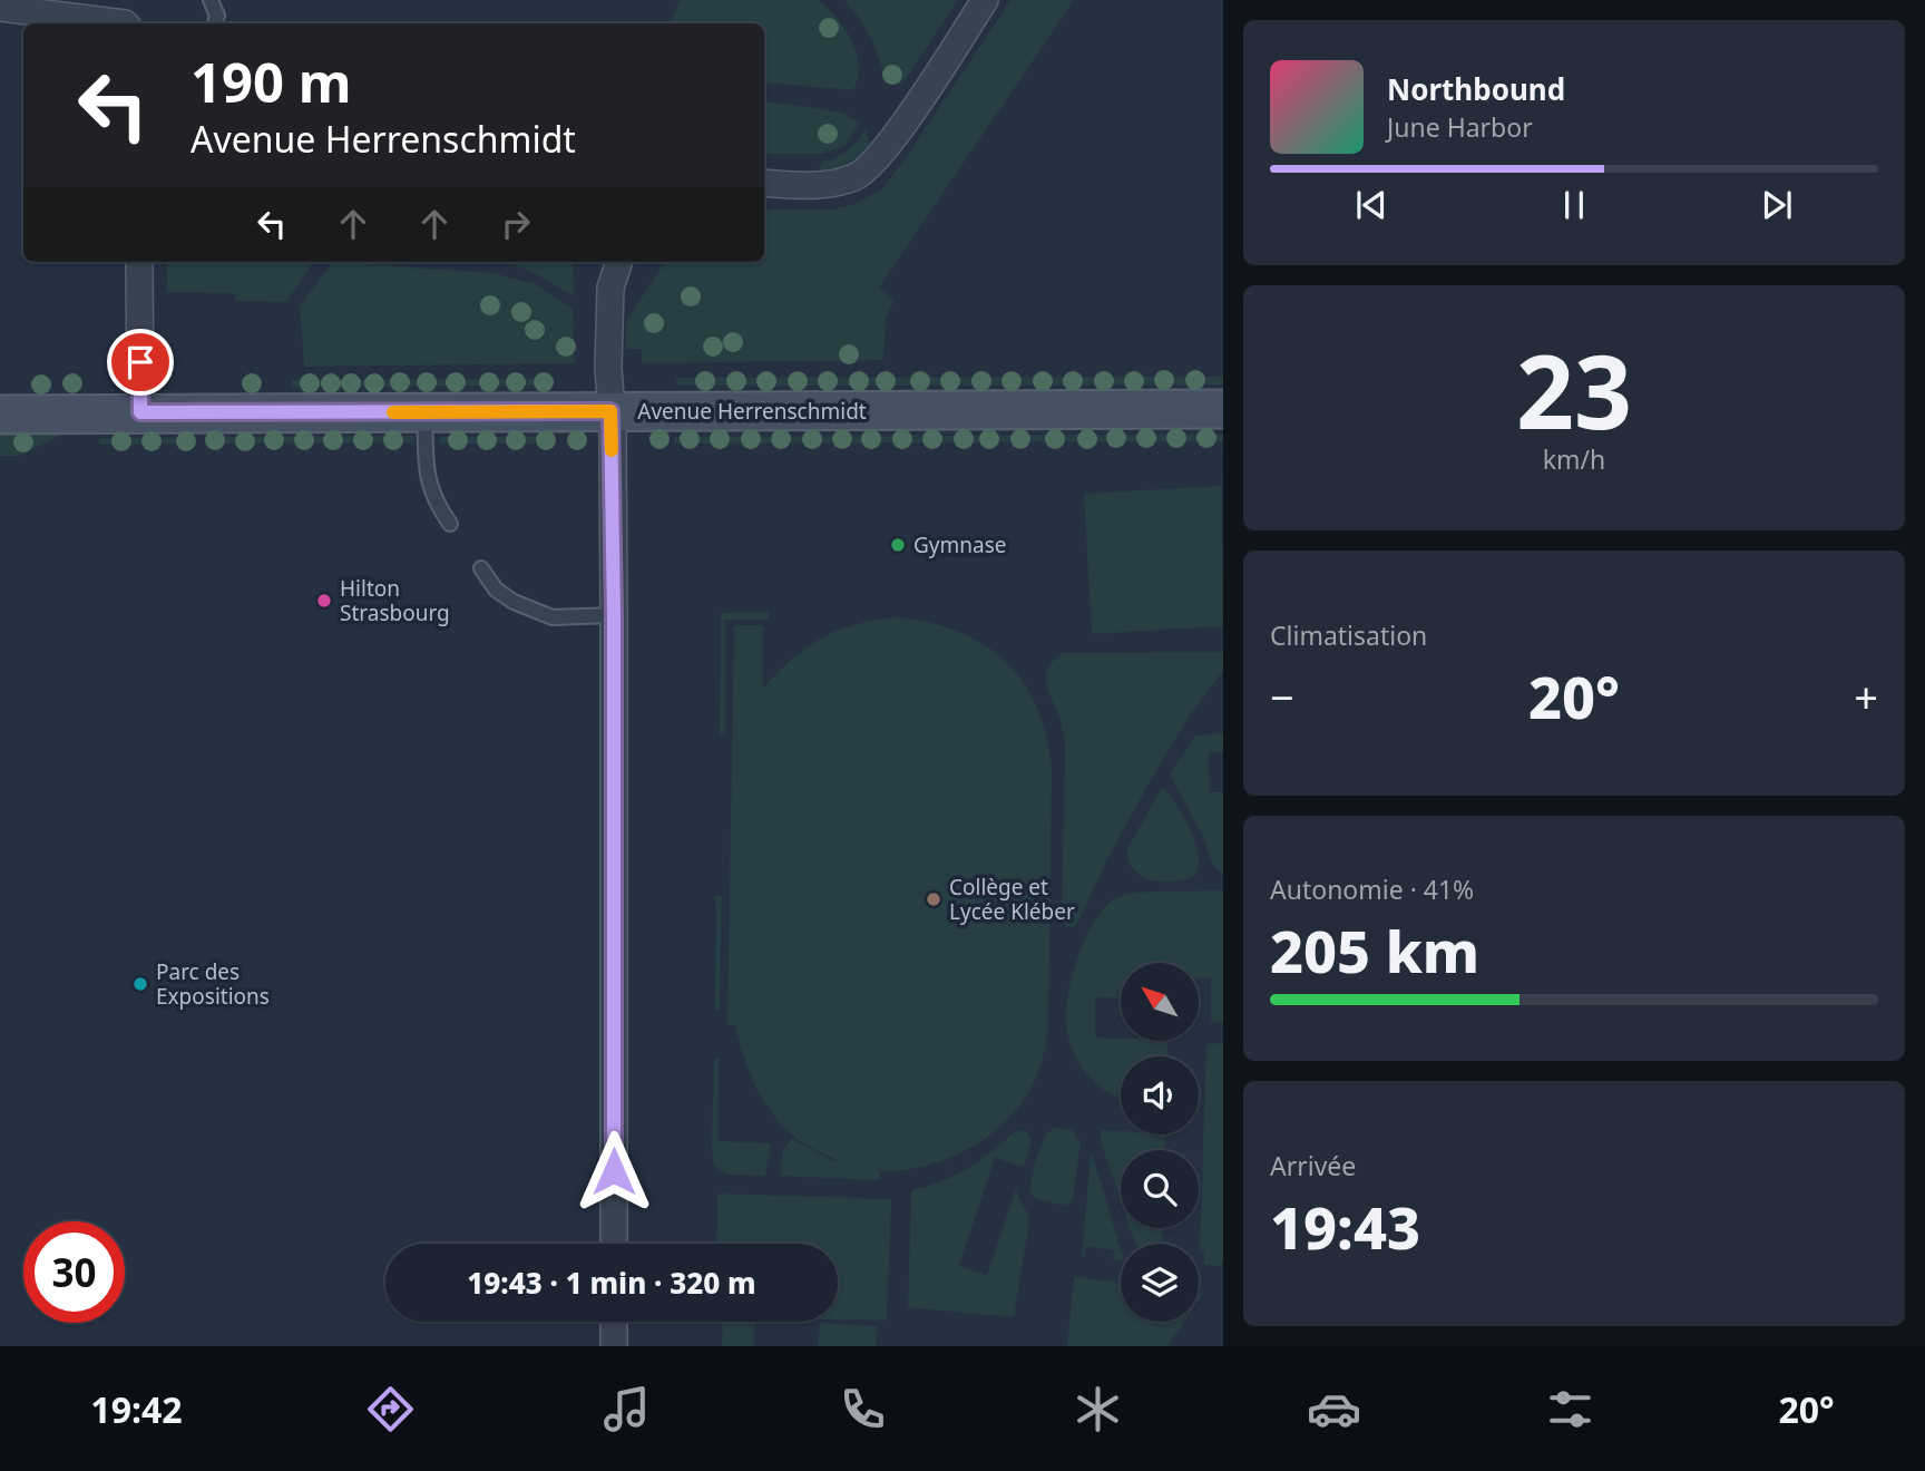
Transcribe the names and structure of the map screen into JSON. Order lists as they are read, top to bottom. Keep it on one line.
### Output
{"streets":{"main road":["Avenue Herrenschmidt"]},"places":["Gymnase","Hilton Strasbourg","Collège et Lycée Kléber","Parc des Expositions"],"north":"top left","page":{"turn":["190 m","Avenue Herrenschmidt"],"song":["Northbound","June Harbor"],"tile":[["23","km/h"],"Climatisation",["Autonomie · 41%","205 km"],["Arrivée","19:43"]],"heat":["−","20°","+"],"limit":"30","trip":"19:43 · 1 min · 320 m","tabs":["19:42","20°"]}}
